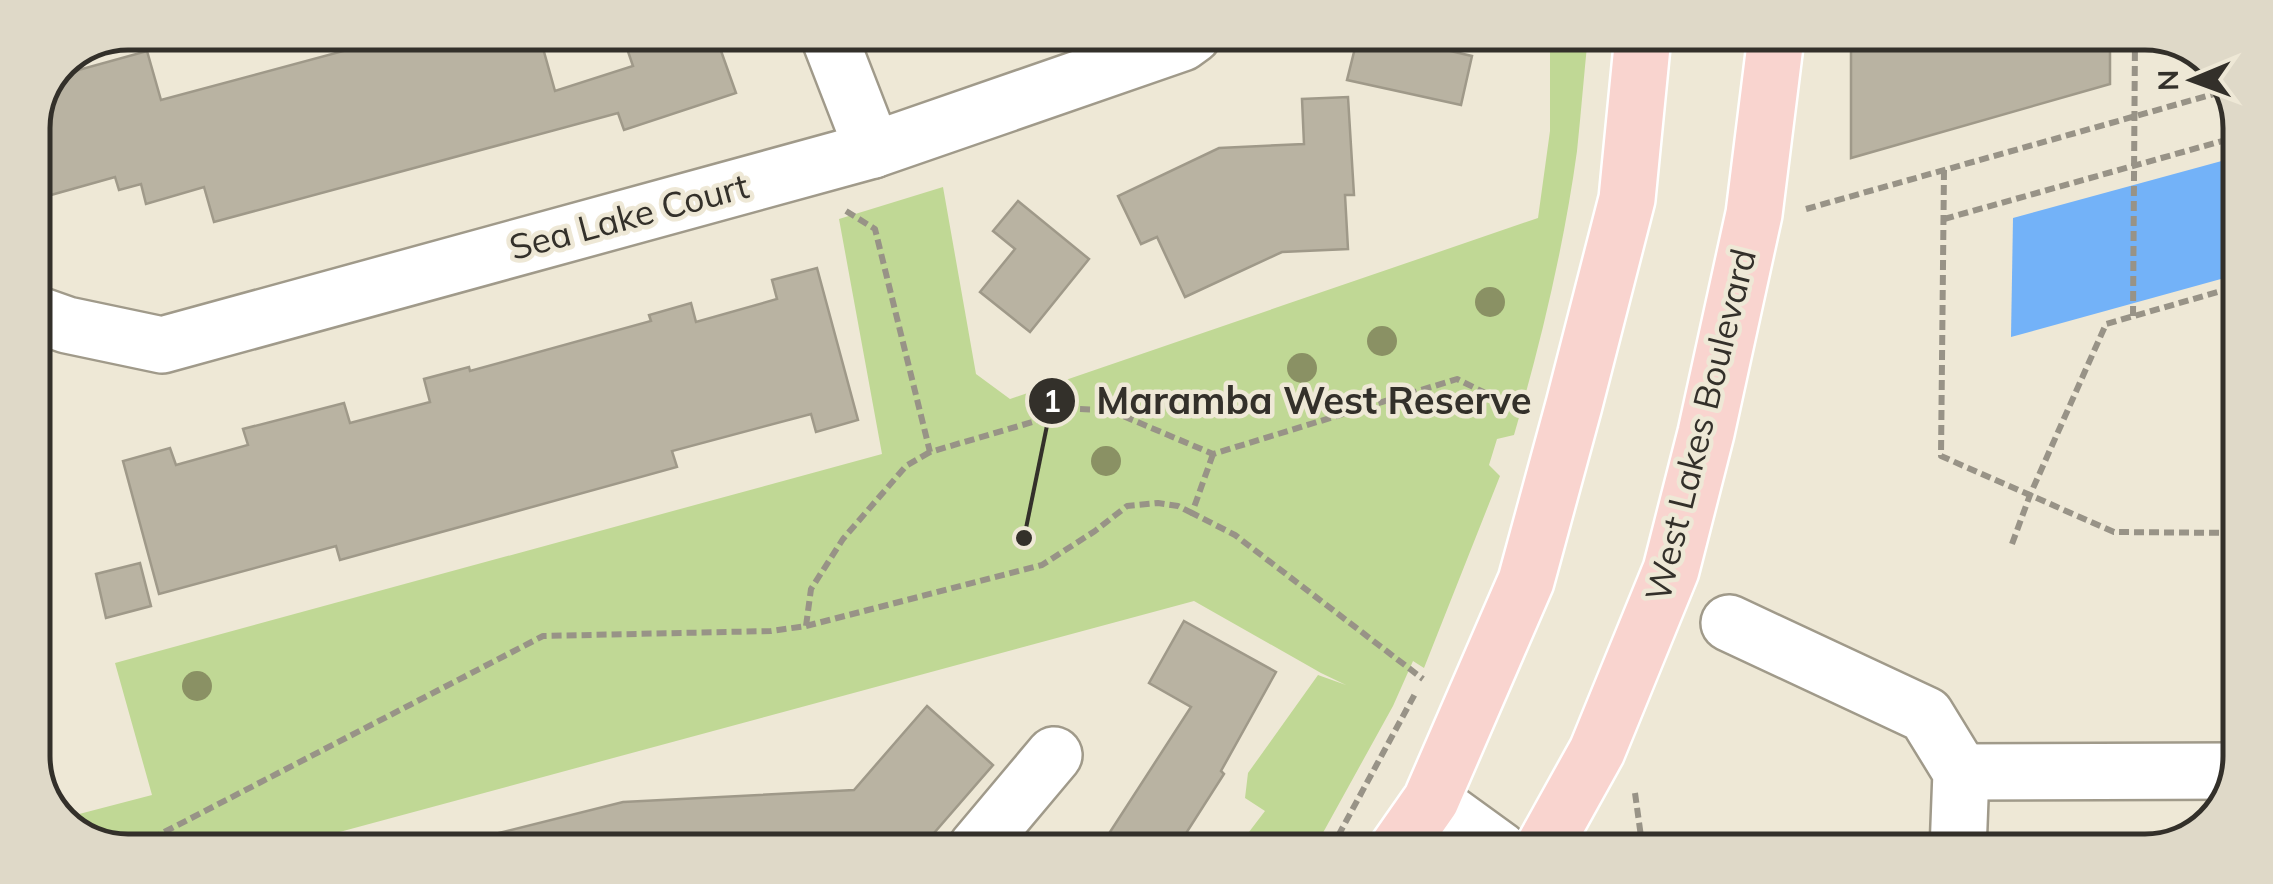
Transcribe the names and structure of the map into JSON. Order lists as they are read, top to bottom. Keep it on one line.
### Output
{"streets":{"main road":["West Lakes Boulevard"],"street":["Sea Lake Court"]},"places":["Maramba West Reserve"],"north":"left"}
